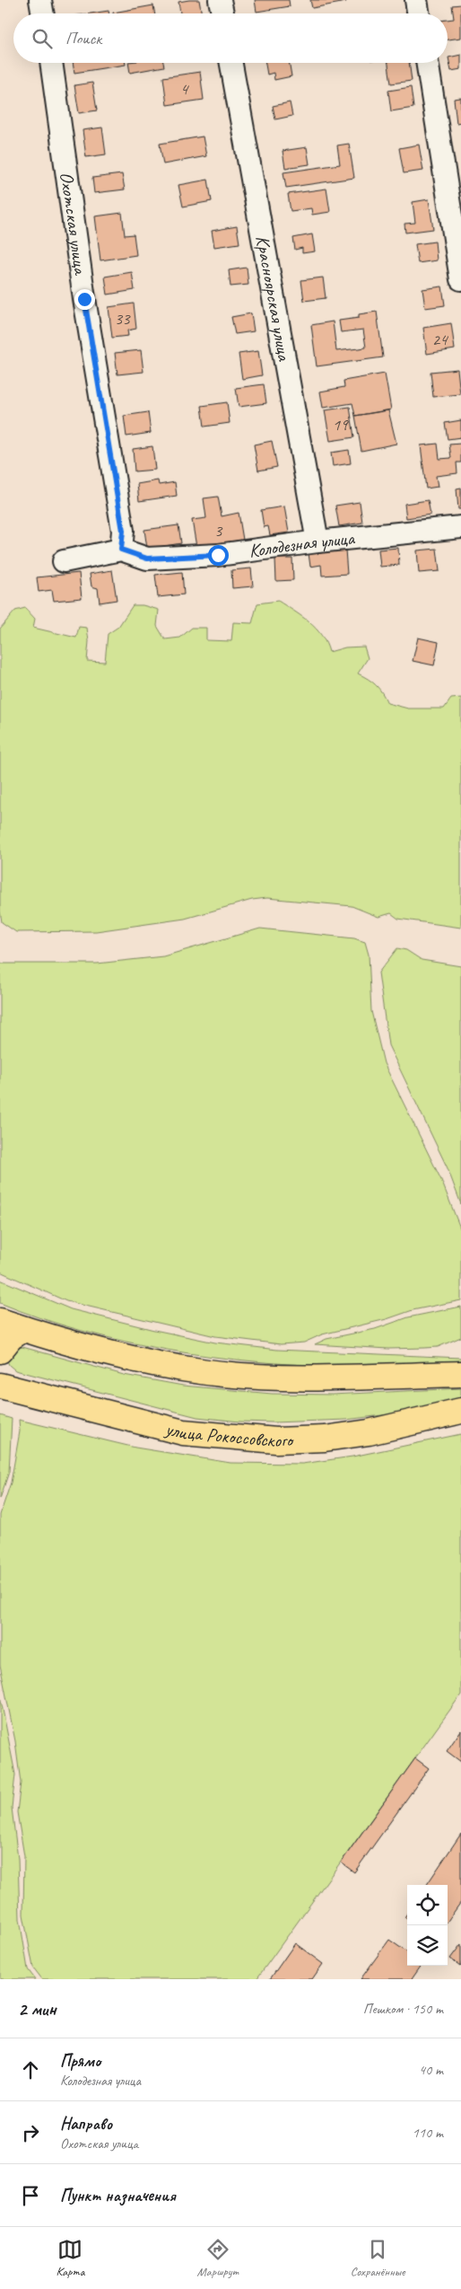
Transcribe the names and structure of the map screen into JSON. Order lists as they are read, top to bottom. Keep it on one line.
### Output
{"streets":{"highway":["улица Рокоссовского"],"street":["Охотская улица","Красноярская улица","Колодезная улица"]},"crossings":[["Охотская улица","Колодезная улица"],["Красноярская улица","Колодезная улица"]],"house_numbers":["4","33","24","19","3"],"page":{"search":"Поиск","heading":["2 мин","Пешком · 150 m"],"list":[["Прямо","Колодезная улица","40 m"],["Направо","Охотская улица","110 m"],"Пункт назначения"],"nav":["Карта","Маршрут","Сохранённые"]}}
